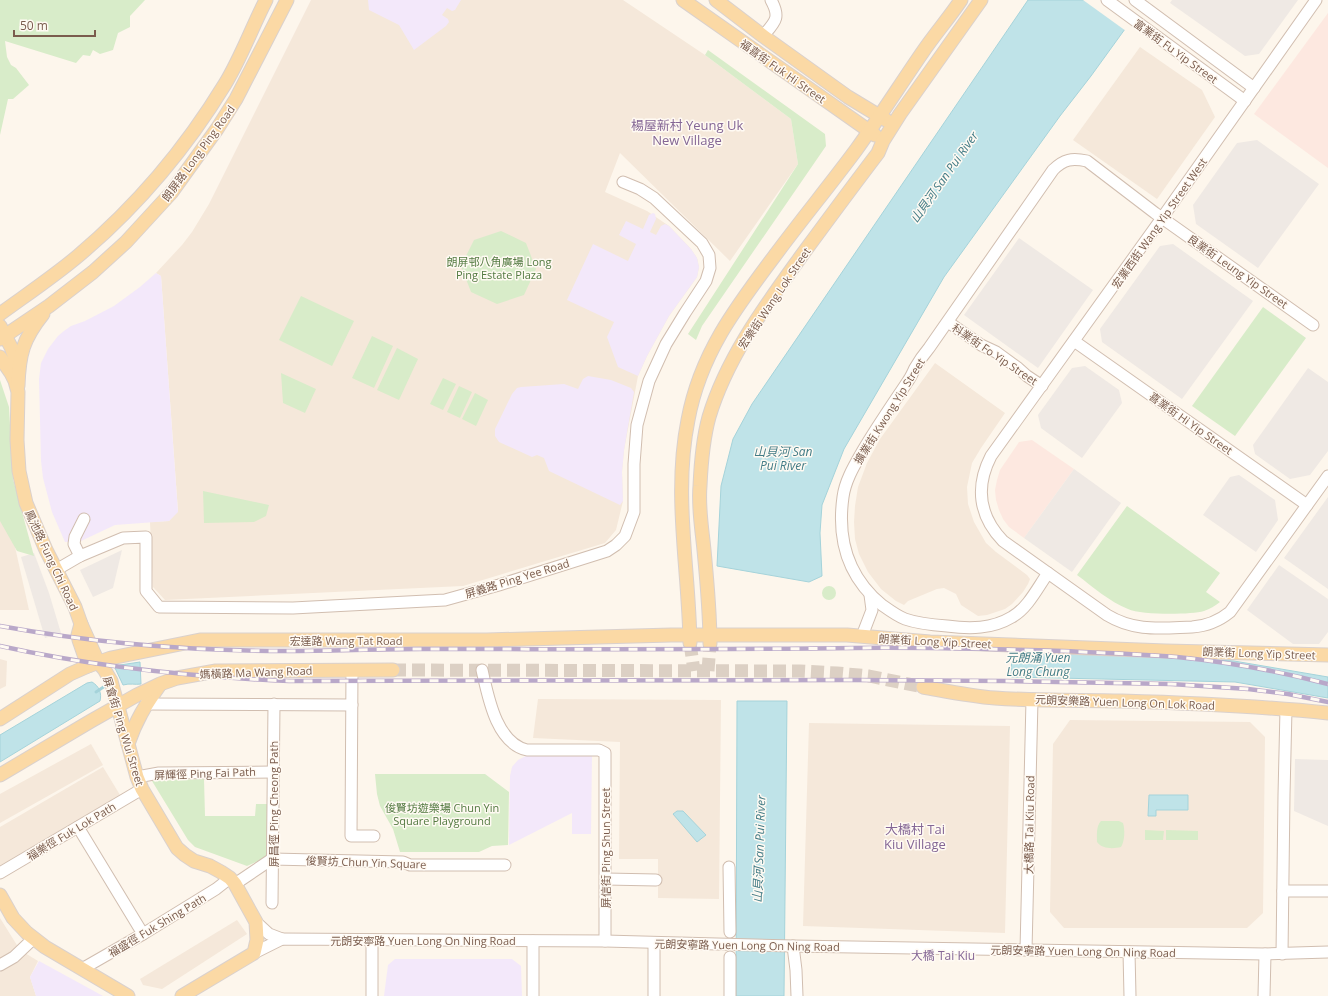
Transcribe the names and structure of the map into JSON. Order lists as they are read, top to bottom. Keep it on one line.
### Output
{"streets":{"main road":["福喜街 Fuk Hi Street","朗屏路 Long Ping Road","宏樂街 Wang Lok Street","鳳池路 Fung Chi Road","宏達路 Wang Tat Road","朗業街 Long Yip Street","媽橫路 Ma Wang Road","元朗安樂路 Yuen Long On Lok Road","屏會街 Ping Wui Street","元朗安寧路 Yuen Long On Ning Road"],"street":["富業街 Fu Yip Street","宏業西街 Wang Yip Street West","良業街 Leung Yip Street","科業街 Fo Yip Street","擴業街 Kwong Yip Street","喜業街 Hi Yip Street","屏義路 Ping Yee Road","屏輝徑 Ping Fai Path","屏昌徑 Ping Cheong Path","大橋路 Tai Kiu Road","福樂徑 Fuk Lok Path","屏信街 Ping Shun Street","俊賢坊 Chun Yin Square","福盛徑 Fuk Shing Path"]},"crossings":[["富業街 Fu Yip Street","宏業西街 Wang Yip Street West"],["福喜街 Fuk Hi Street","宏樂街 Wang Lok Street"],["宏業西街 Wang Yip Street West","良業街 Leung Yip Street"],["宏業西街 Wang Yip Street West","科業街 Fo Yip Street"],["宏業西街 Wang Yip Street West","擴業街 Kwong Yip Street"],["宏業西街 Wang Yip Street West","喜業街 Hi Yip Street"],["良業街 Leung Yip Street","科業街 Fo Yip Street"],["良業街 Leung Yip Street","擴業街 Kwong Yip Street"],["宏樂街 Wang Lok Street","宏達路 Wang Tat Road"],["宏樂街 Wang Lok Street","朗業街 Long Yip Street"],["科業街 Fo Yip Street","擴業街 Kwong Yip Street"],["鳳池路 Fung Chi Road","屏義路 Ping Yee Road"],["鳳池路 Fung Chi Road","宏達路 Wang Tat Road"],["鳳池路 Fung Chi Road","屏會街 Ping Wui Street"],["宏達路 Wang Tat Road","朗業街 Long Yip Street"],["宏達路 Wang Tat Road","屏會街 Ping Wui Street"],["媽橫路 Ma Wang Road","屏會街 Ping Wui Street"],["元朗安樂路 Yuen Long On Lok Road","大橋路 Tai Kiu Road"],["屏會街 Ping Wui Street","屏輝徑 Ping Fai Path"],["屏會街 Ping Wui Street","福樂徑 Fuk Lok Path"],["屏會街 Ping Wui Street","福盛徑 Fuk Shing Path"],["屏輝徑 Ping Fai Path","屏昌徑 Ping Cheong Path"],["屏輝徑 Ping Fai Path","福樂徑 Fuk Lok Path"],["屏昌徑 Ping Cheong Path","俊賢坊 Chun Yin Square"],["大橋路 Tai Kiu Road","元朗安寧路 Yuen Long On Ning Road"],["屏信街 Ping Shun Street","元朗安寧路 Yuen Long On Ning Road"]],"districts":["楊屋新村 Yeung Uk New Village","大橋村 Tai Kiu Village","大橋 Tai Kiu"],"water":["山貝河 San Pui River","元朗涌 Yuen Long Chung"],"parks":["朗屏邨八角廣場 Long Ping Estate Plaza","俊賢坊遊樂場 Chun Yin Square Playground"],"scale_bar":"50 m"}
